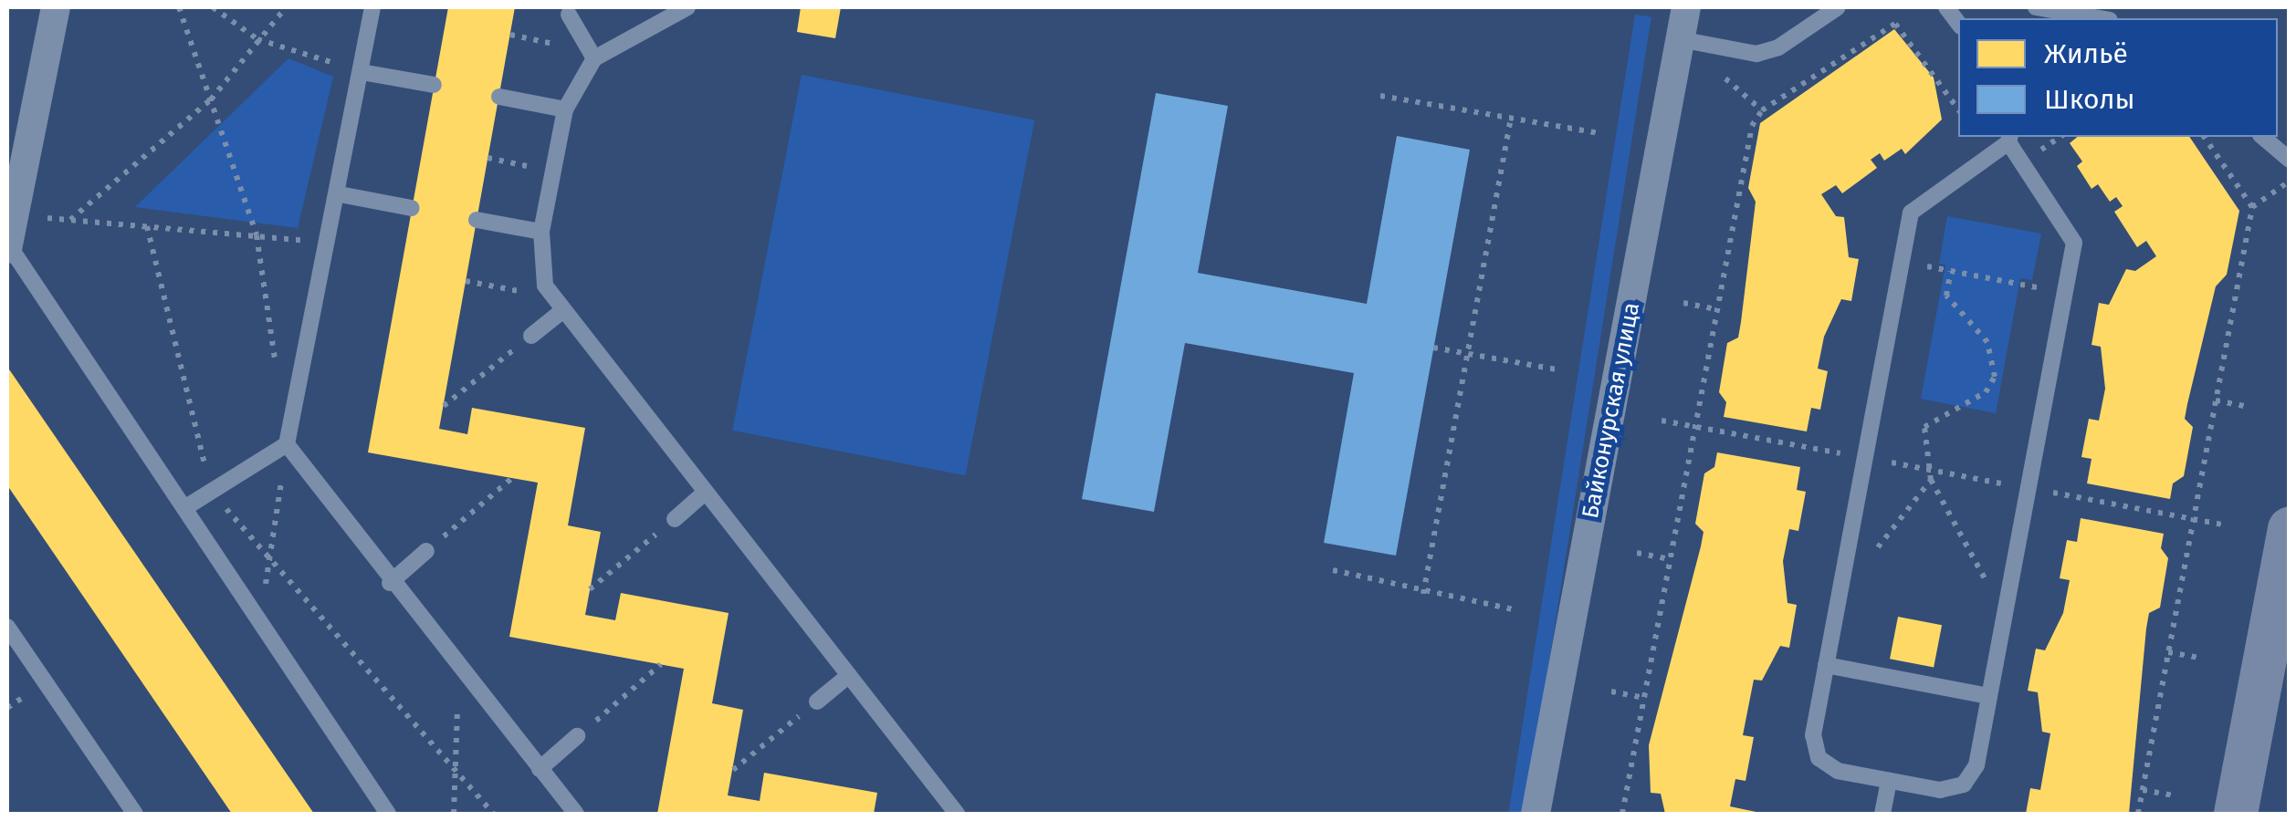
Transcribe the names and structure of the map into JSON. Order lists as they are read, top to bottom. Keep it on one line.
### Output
{"streets":{"street":["Байконурская улица"]},"legend":["Жильё","Школы"]}
